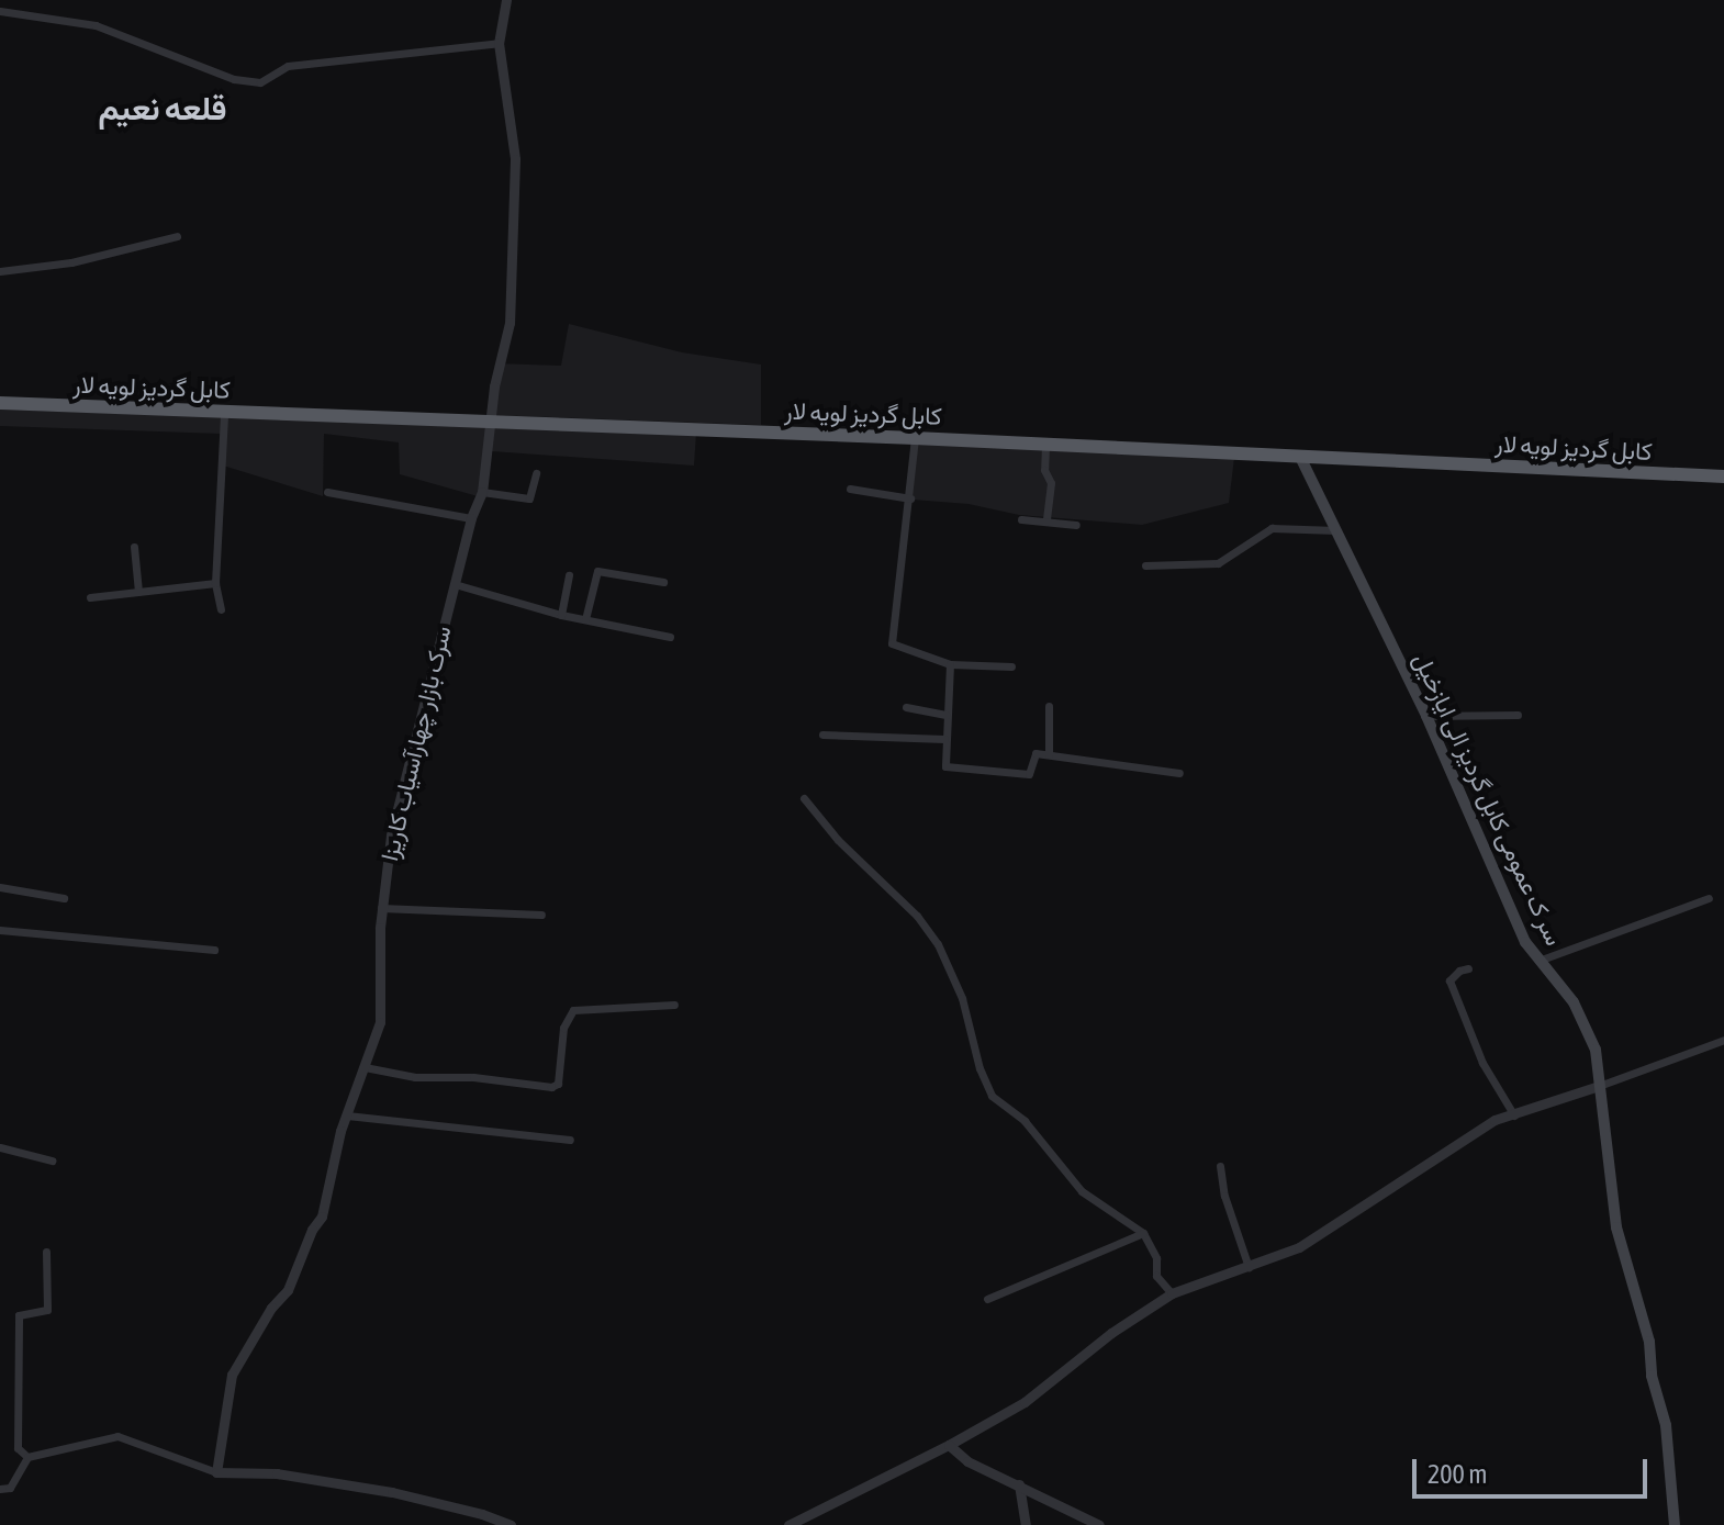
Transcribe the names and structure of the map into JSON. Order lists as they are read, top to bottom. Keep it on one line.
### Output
{"streets":{"highway":["کابل گردیز لویه لار"],"main road":["سر ک عمومی کابل گردیز الی ایازخیل"],"street":["سرک بازار چهارآسیاب کاریزا"]},"crossings":[["کابل گردیز لویه لار","سرک بازار چهارآسیاب کاریزا"],["کابل گردیز لویه لار","سر ک عمومی کابل گردیز الی ایازخیل"]],"districts":["قلعه نعيم"],"scale_bar":"200 m"}
